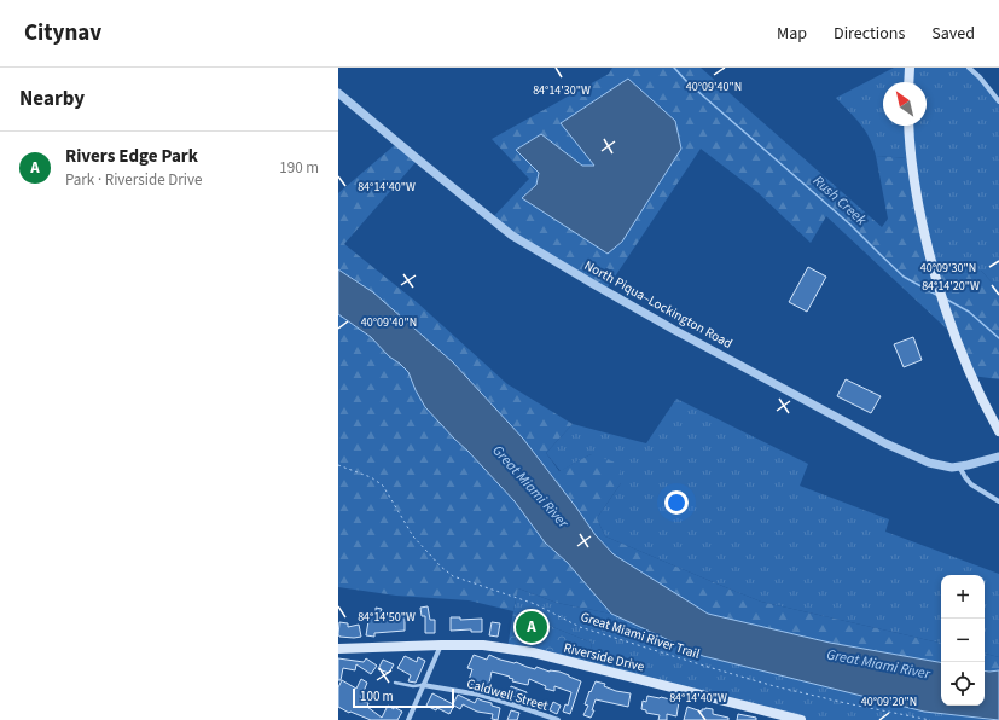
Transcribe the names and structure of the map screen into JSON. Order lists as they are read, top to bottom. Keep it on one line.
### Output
{"streets":{"main road":["Riverside Drive"],"street":["North Piqua–Lockington Road","Caldwell Street"],"path":["Great Miami River Trail"]},"water":["Rush Creek","Great Miami River"],"scale_bar":"100 m","north":"top left","page":{"header":"Citynav","nav":["Map","Directions","Saved"],"heading":"Nearby","list":[{"mark":"A","name":"Rivers Edge Park","note":"Park · Riverside Drive","value":"190 m"}],"map_buttons":["+","−"],"pins":"A","scale":"100 m"},"coordinates":["40°09'40\"N","84°14'30\"W","84°14'40\"W","40°09'30\"N","84°14'20\"W","84°14'50\"W","40°09'20\"N"]}
